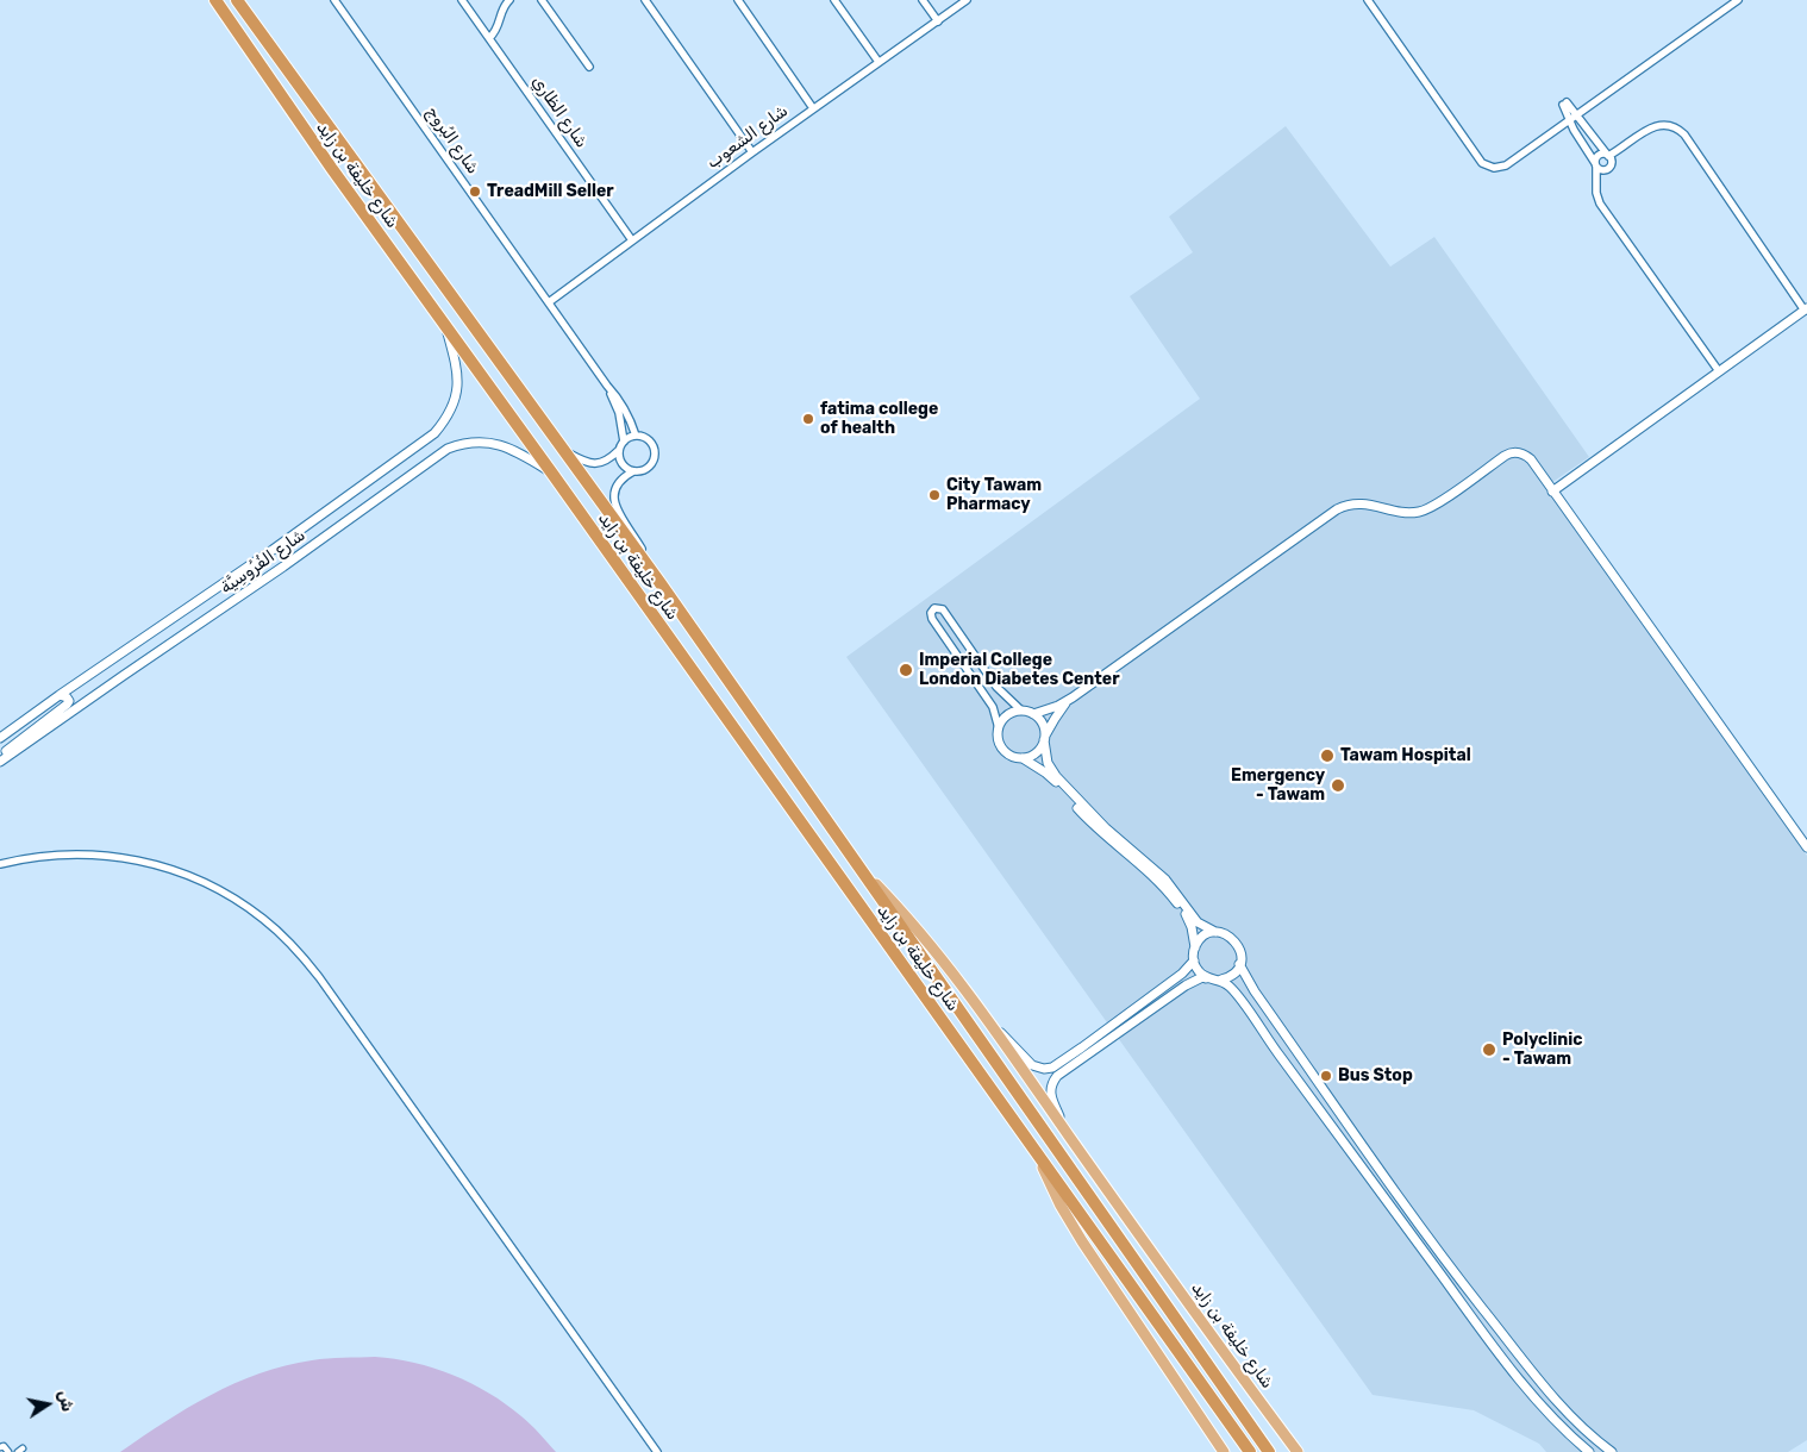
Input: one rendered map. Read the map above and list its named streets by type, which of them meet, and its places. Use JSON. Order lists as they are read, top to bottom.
{
  "streets": {
    "highway": ["شارع خليفة بن زايد"],
    "street": [
      "شارع الظاري",
      "شارع الشعوب",
      "شارع البُروج",
      "شارع الفُرُوسِيَّة"
    ]
  },
  "crossings": [
    ["شارع الظاري", "شارع الشعوب"],
    ["شارع الشعوب", "شارع البُروج"],
    ["شارع خليفة بن زايد", "شارع الفُرُوسِيَّة"]
  ],
  "places": [
    "TreadMill Seller",
    "fatima college of health",
    "City Tawam Pharmacy",
    "Imperial College London Diabetes Center",
    "Tawam Hospital",
    "Emergency - Tawam",
    "Polyclinic - Tawam",
    "Bus Stop"
  ],
  "north": "right"
}
